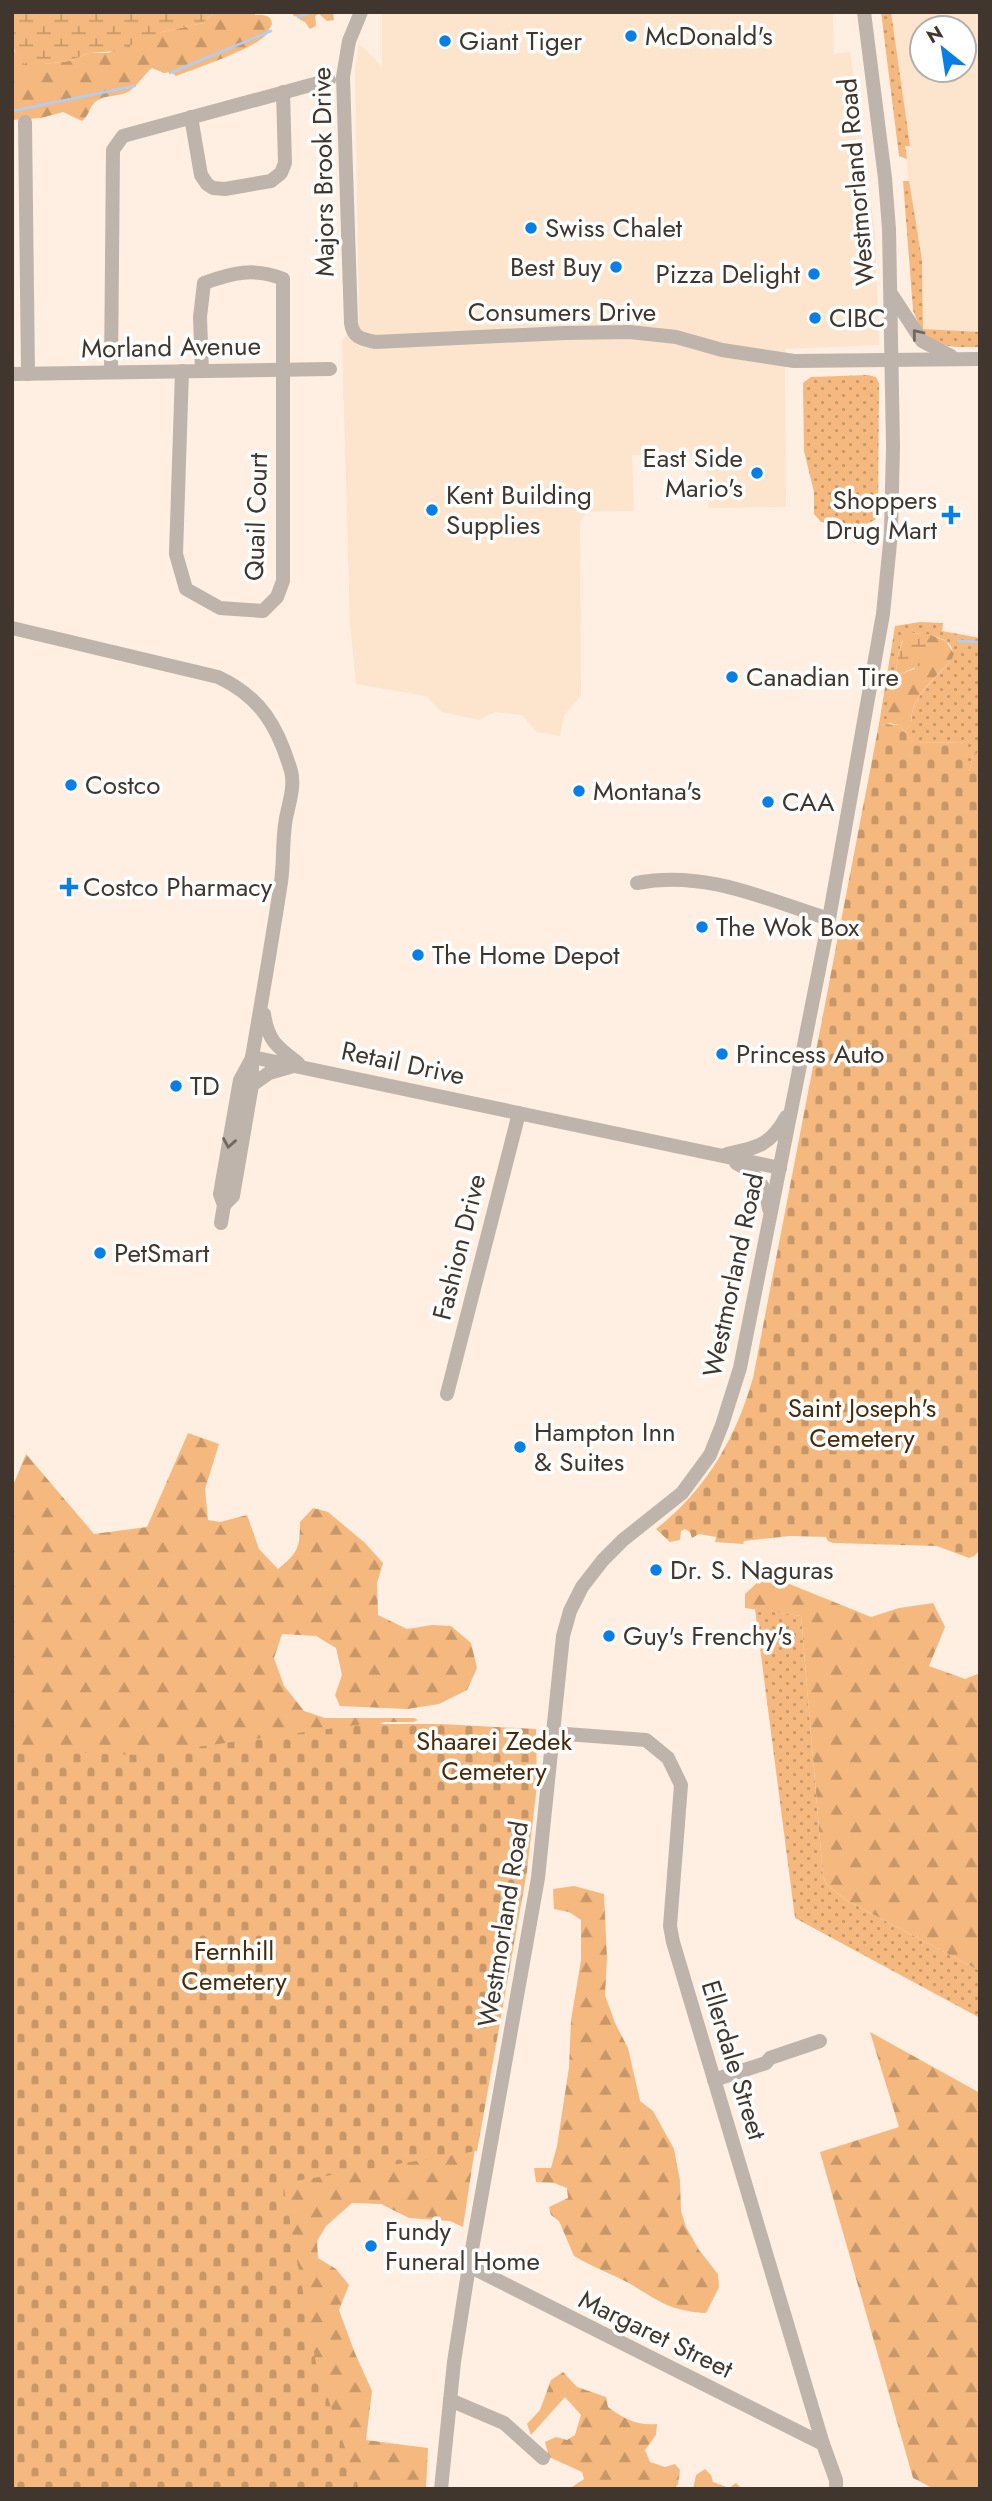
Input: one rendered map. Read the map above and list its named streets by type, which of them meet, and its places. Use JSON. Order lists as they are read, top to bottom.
{
  "streets": {
    "street": [
      "Majors Brook Drive",
      "Westmorland Road",
      "Consumers Drive",
      "Morland Avenue",
      "Quail Court",
      "Retail Drive",
      "Fashion Drive",
      "Ellerdale Street",
      "Margaret Street"
    ]
  },
  "crossings": [
    ["Majors Brook Drive", "Consumers Drive"],
    ["Westmorland Road", "Consumers Drive"],
    ["Westmorland Road", "Retail Drive"],
    ["Westmorland Road", "Ellerdale Street"],
    ["Westmorland Road", "Margaret Street"],
    ["Morland Avenue", "Quail Court"],
    ["Retail Drive", "Fashion Drive"],
    ["Ellerdale Street", "Margaret Street"]
  ],
  "parks": ["Saint Joseph's Cemetery", "Shaarei Zedek Cemetery", "Fernhill Cemetery"],
  "places": {
    "other": [
      "McDonald's",
      "Giant Tiger",
      "Swiss Chalet",
      "Best Buy",
      "Pizza Delight",
      "CIBC",
      "East Side Mario's",
      "Kent Building Supplies",
      "Canadian Tire",
      "Costco",
      "Montana's",
      "CAA",
      "The Wok Box",
      "The Home Depot",
      "Princess Auto",
      "TD",
      "PetSmart",
      "Hampton Inn & Suites",
      "Dr. S. Naguras",
      "Guy's Frenchy's",
      "Fundy Funeral Home"
    ],
    "health": ["Shoppers Drug Mart", "Costco Pharmacy"]
  },
  "north": "top left"
}
